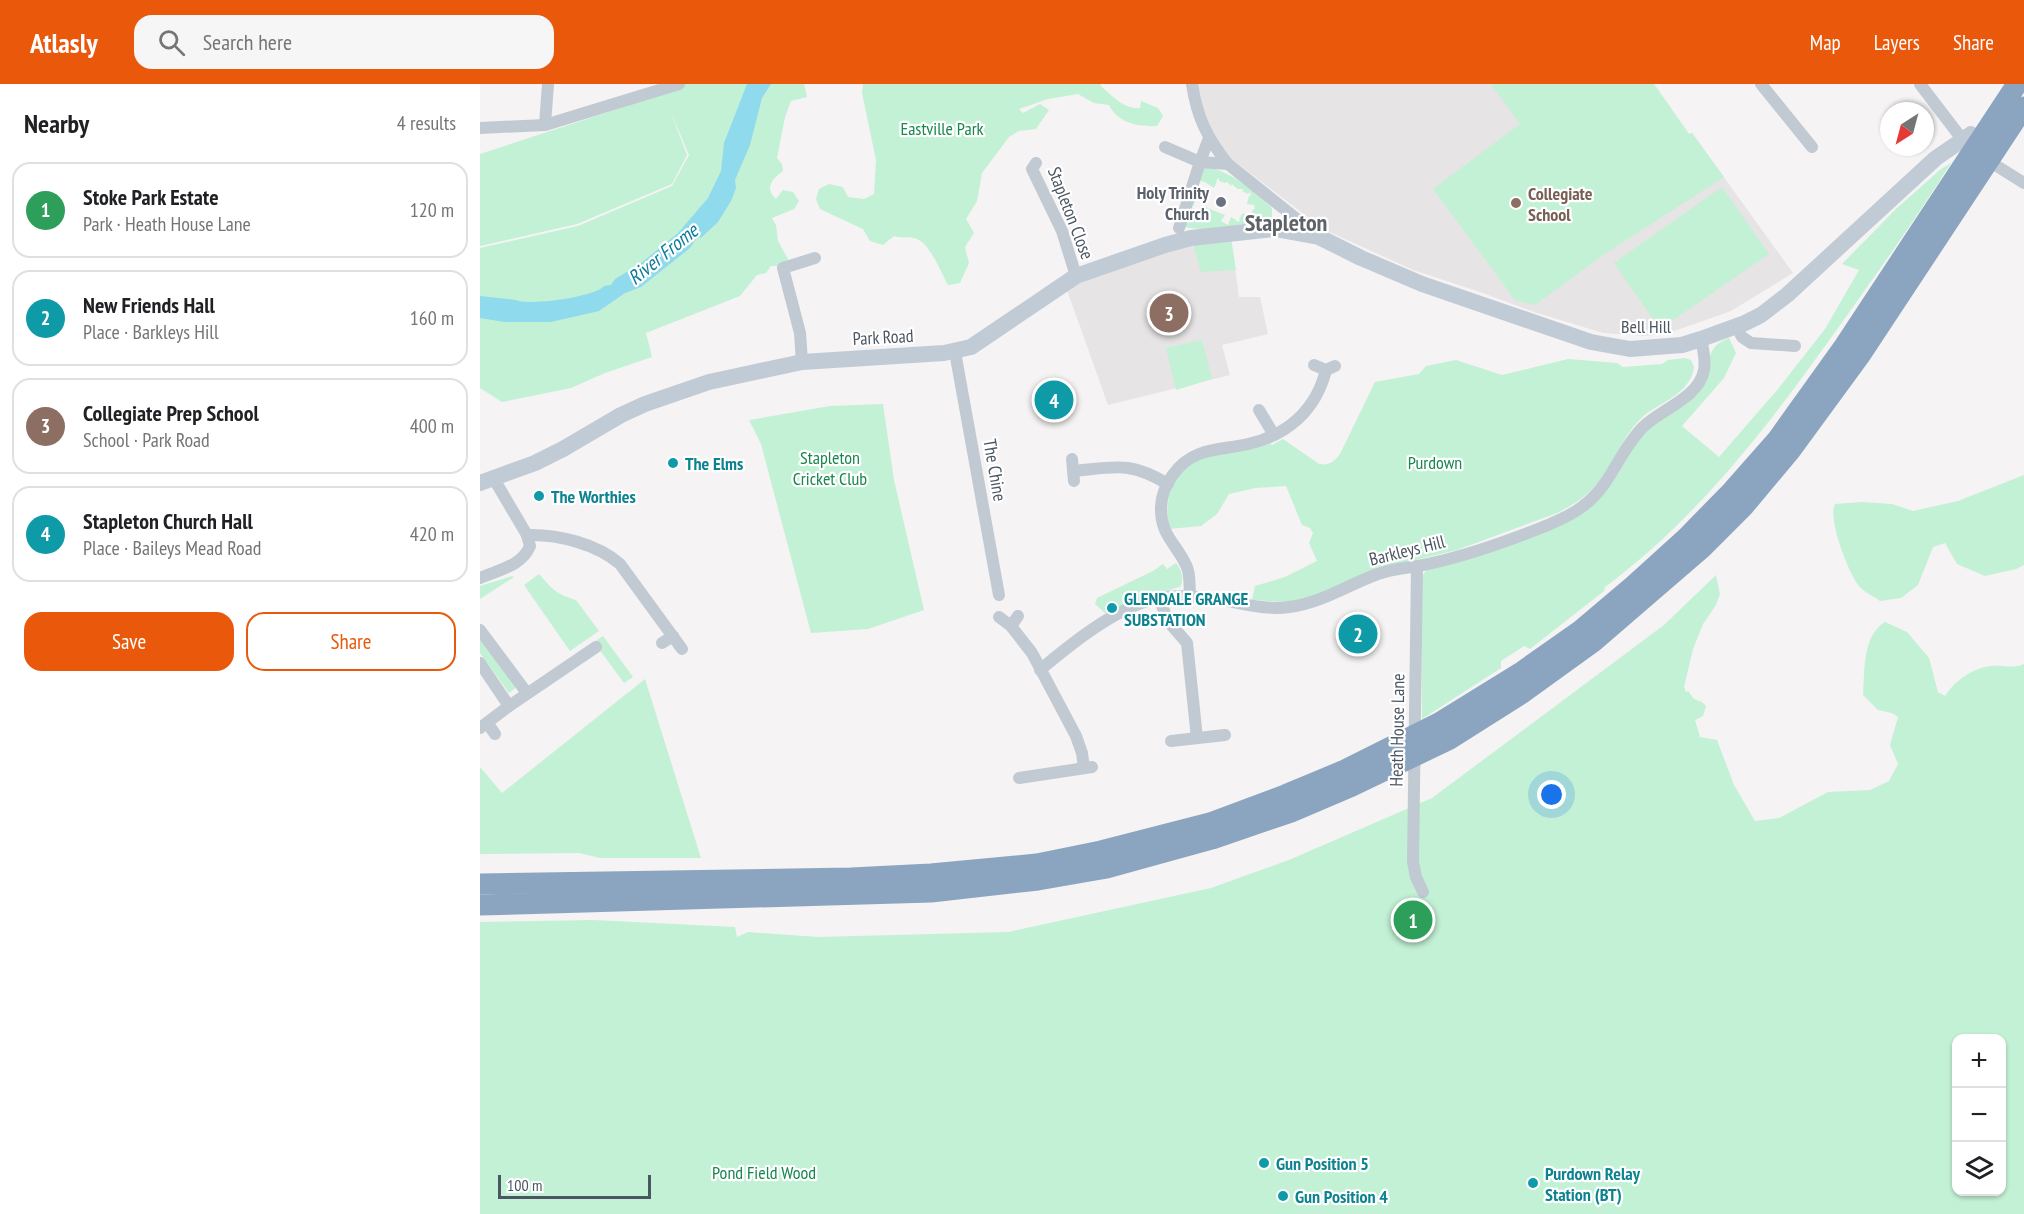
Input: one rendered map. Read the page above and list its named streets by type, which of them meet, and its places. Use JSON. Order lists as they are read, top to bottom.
{
  "streets": {
    "main road": ["Bell Hill", "Park Road"],
    "street": [
      "Stapleton Close",
      "The Chine",
      "Barkleys Hill",
      "Heath House Lane"
    ]
  },
  "crossings": [
    ["Stapleton Close", "Park Road"],
    ["Bell Hill", "Park Road"],
    ["Bell Hill", "Barkleys Hill"],
    ["Park Road", "The Chine"],
    ["Barkleys Hill", "Heath House Lane"]
  ],
  "districts": ["Stapleton"],
  "water": ["River Frome"],
  "parks": [
    "Eastville Park",
    "Stapleton Cricket Club",
    "Purdown",
    "Pond Field Wood"
  ],
  "places": [
    "Holy Trinity Church",
    "Collegiate School",
    "The Elms",
    "The Worthies",
    "GLENDALE GRANGE SUBSTATION",
    "Gun Position 5",
    "Purdown Relay Station (BT)",
    "Gun Position 4"
  ],
  "scale_bar": "100 m",
  "north": "bottom left",
  "page": {
    "header": "Atlasly",
    "search": "Search here",
    "nav": ["Map", "Layers", "Share"],
    "heading": ["Nearby", "4 results"],
    "list": [
      {
        "mark": "1",
        "name": "Stoke Park Estate",
        "note": "Park · Heath House Lane",
        "value": "120 m"
      },
      {
        "mark": "2",
        "name": "New Friends Hall",
        "note": "Place · Barkleys Hill",
        "value": "160 m"
      },
      {
        "mark": "3",
        "name": "Collegiate Prep School",
        "note": "School · Park Road",
        "value": "400 m"
      },
      {
        "mark": "4",
        "name": "Stapleton Church Hall",
        "note": "Place · Baileys Mead Road",
        "value": "420 m"
      }
    ],
    "pins": [
      "3",
      "4",
      "2",
      "1"
    ],
    "buttons": ["Save", "Share"],
    "map_buttons": ["+", "−"],
    "scale": "100 m"
  }
}
